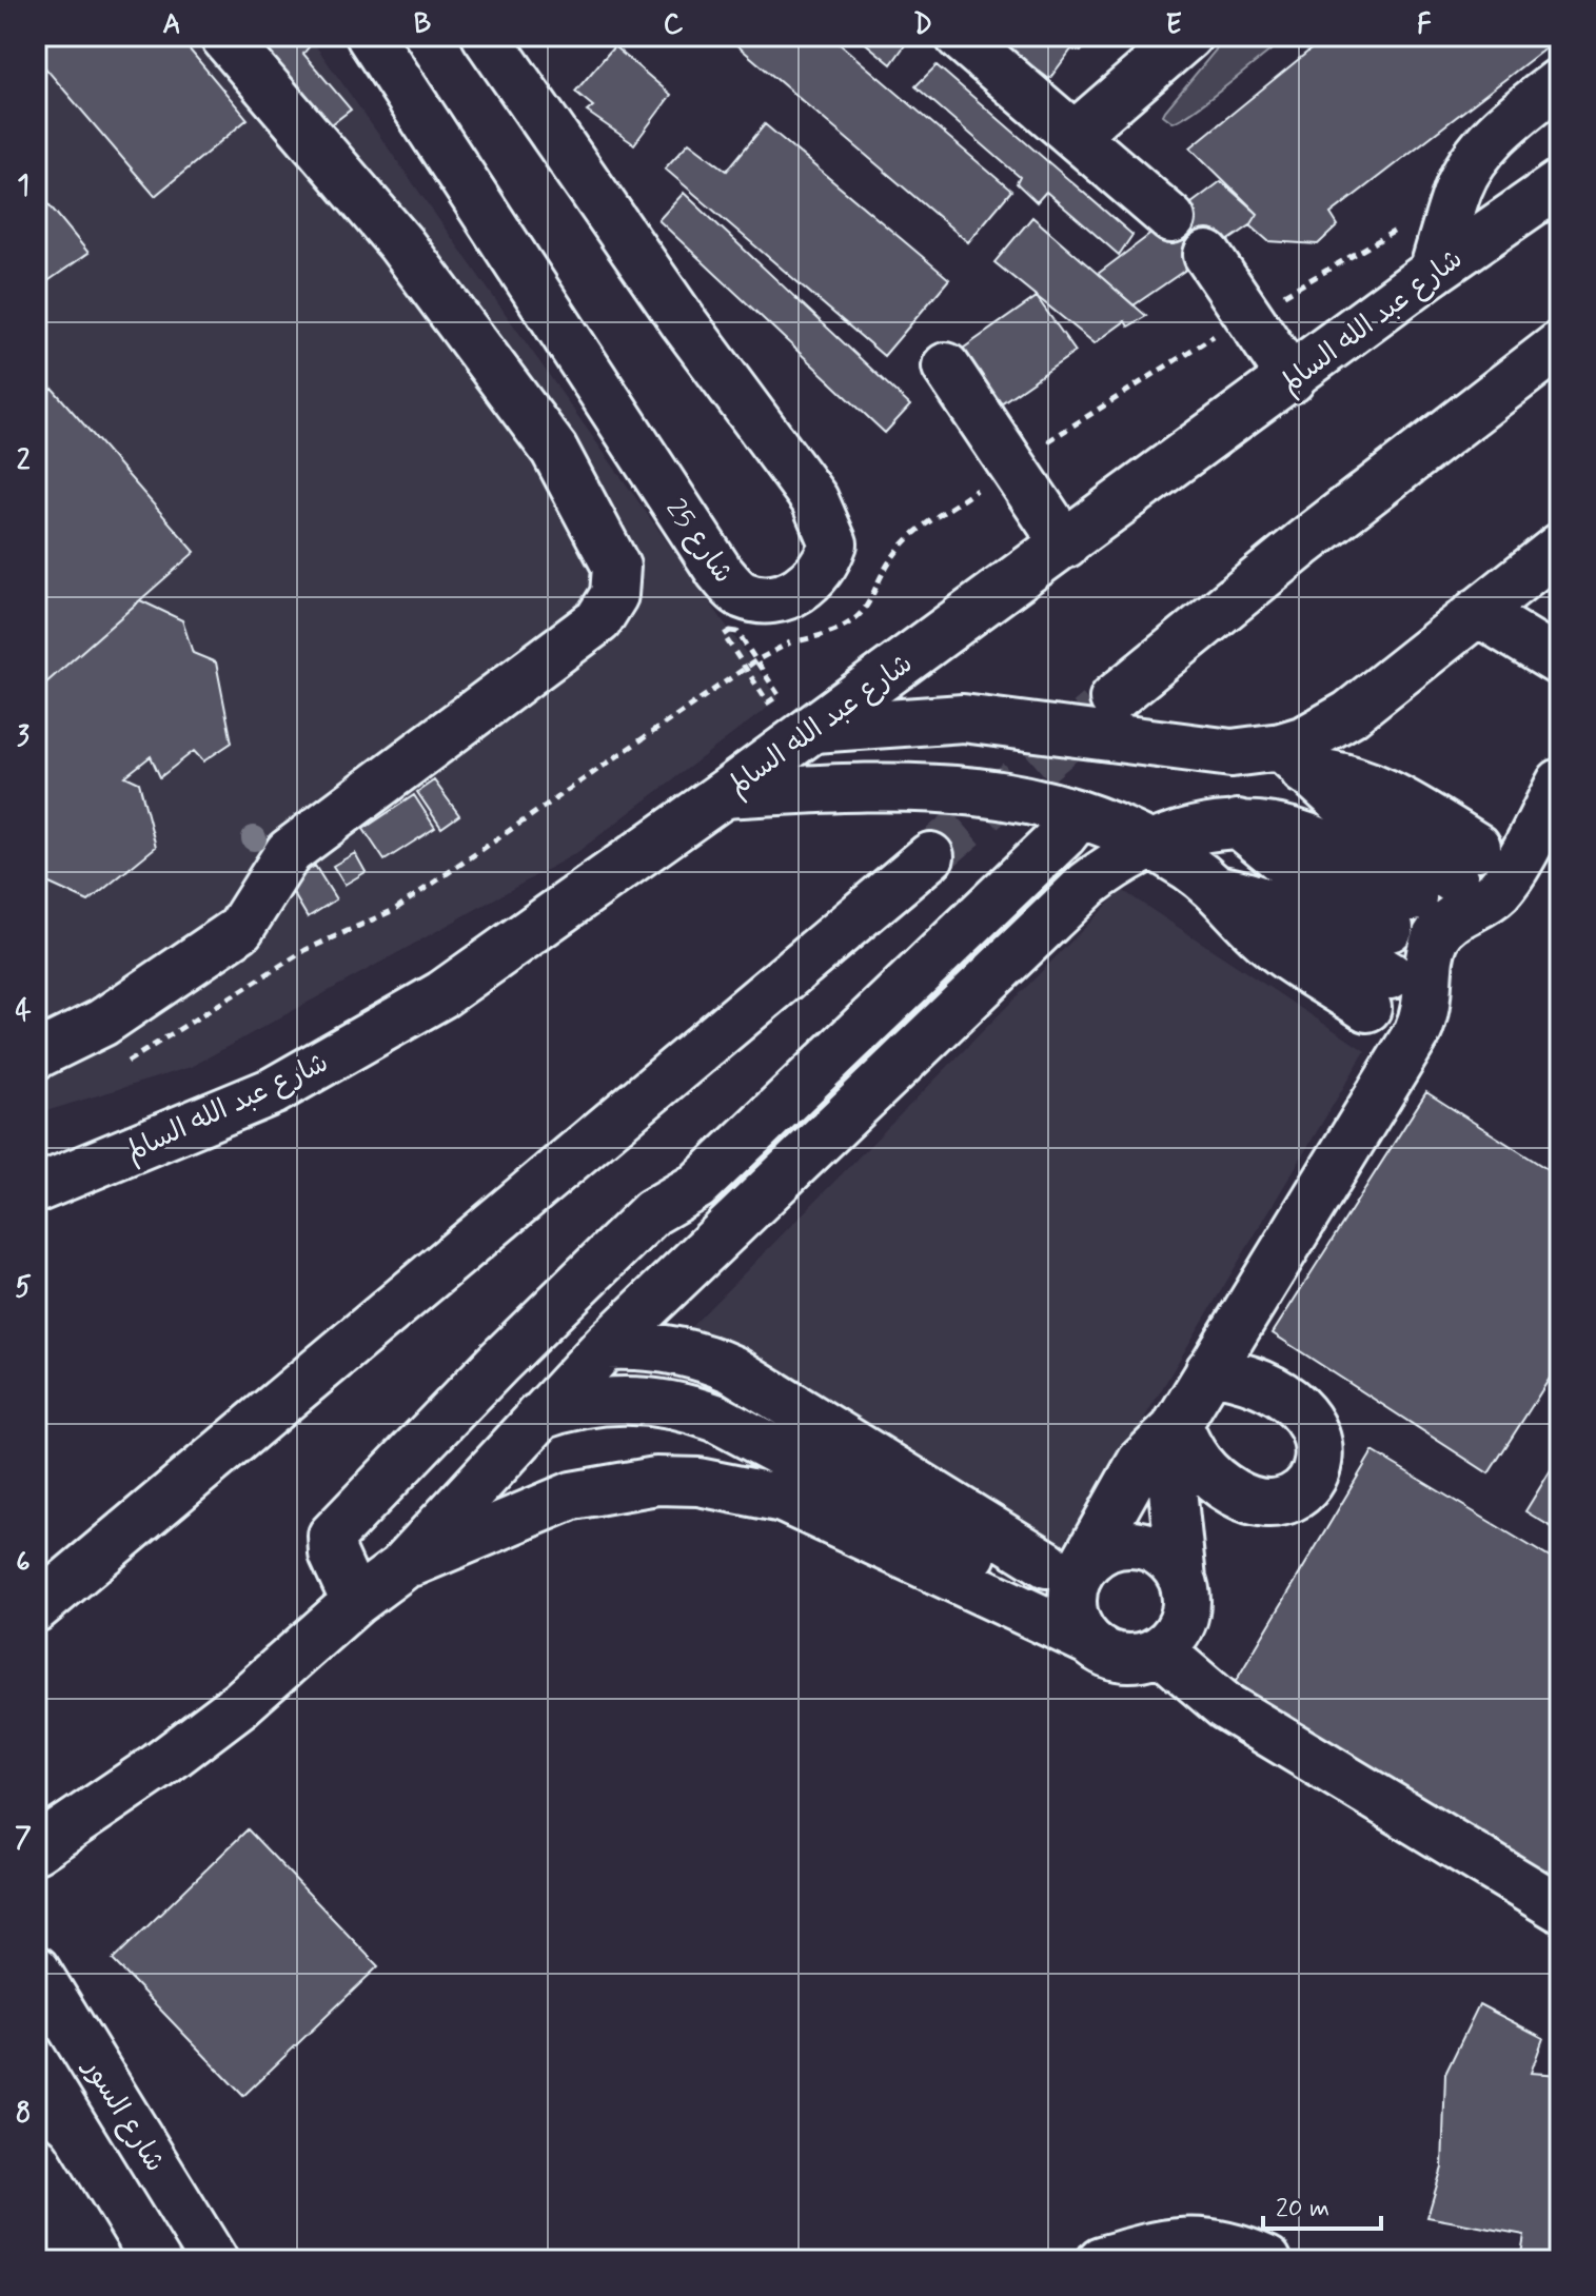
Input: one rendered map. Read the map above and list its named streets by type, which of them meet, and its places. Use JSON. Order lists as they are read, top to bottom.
{
  "streets": {
    "main road": ["شارع عبد الله السالم", "شارع 25", "شارع السور"]
  },
  "scale_bar": "20 m",
  "grid": {
    "columns": [
      "A",
      "B",
      "C",
      "D",
      "E",
      "F"
    ],
    "rows": [
      "1",
      "2",
      "3",
      "4",
      "5",
      "6",
      "7",
      "8"
    ]
  }
}
